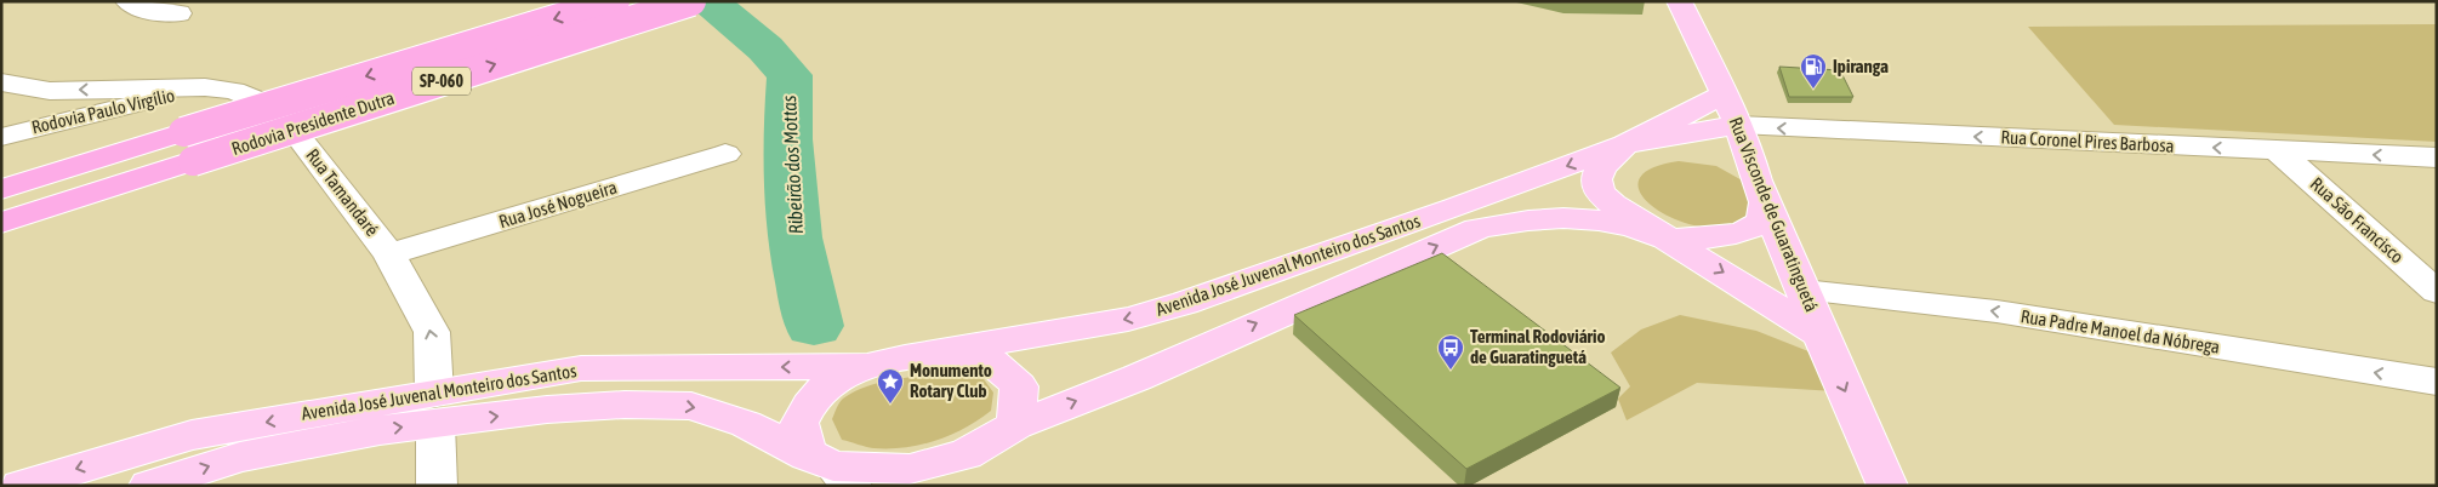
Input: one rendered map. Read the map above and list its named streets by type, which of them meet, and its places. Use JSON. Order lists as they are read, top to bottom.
{
  "streets": {
    "highway": ["SP-060", "Rodovia Presidente Dutra"],
    "main road": ["Rua Visconde de Guaratinguetá", "Avenida José Juvenal Monteiro dos Santos"],
    "street": [
      "Rodovia Paulo Virgílio",
      "Rua Coronel Pires Barbosa",
      "Rua Tamandaré",
      "Rua José Nogueira",
      "Rua São Francisco",
      "Rua Padre Manoel da Nóbrega"
    ]
  },
  "crossings": [
    ["Rodovia Paulo Virgílio", "Rua Tamandaré"],
    ["Rua Coronel Pires Barbosa", "Rua Visconde de Guaratinguetá"],
    ["Rua Coronel Pires Barbosa", "Rua São Francisco"],
    ["Rua Tamandaré", "Rua José Nogueira"],
    ["Rua Tamandaré", "Avenida José Juvenal Monteiro dos Santos"],
    ["Rua Visconde de Guaratinguetá", "Avenida José Juvenal Monteiro dos Santos"],
    ["Rua Visconde de Guaratinguetá", "Rua Padre Manoel da Nóbrega"]
  ],
  "one_way": ["Rua Coronel Pires Barbosa", "Rua Padre Manoel da Nóbrega"],
  "water": ["Ribeirão dos Mottas"],
  "places": {
    "fuel station": ["Ipiranga"],
    "bus stop": ["Terminal Rodoviário de Guaratinguetá"],
    "place": ["Monumento Rotary Club"]
  }
}
